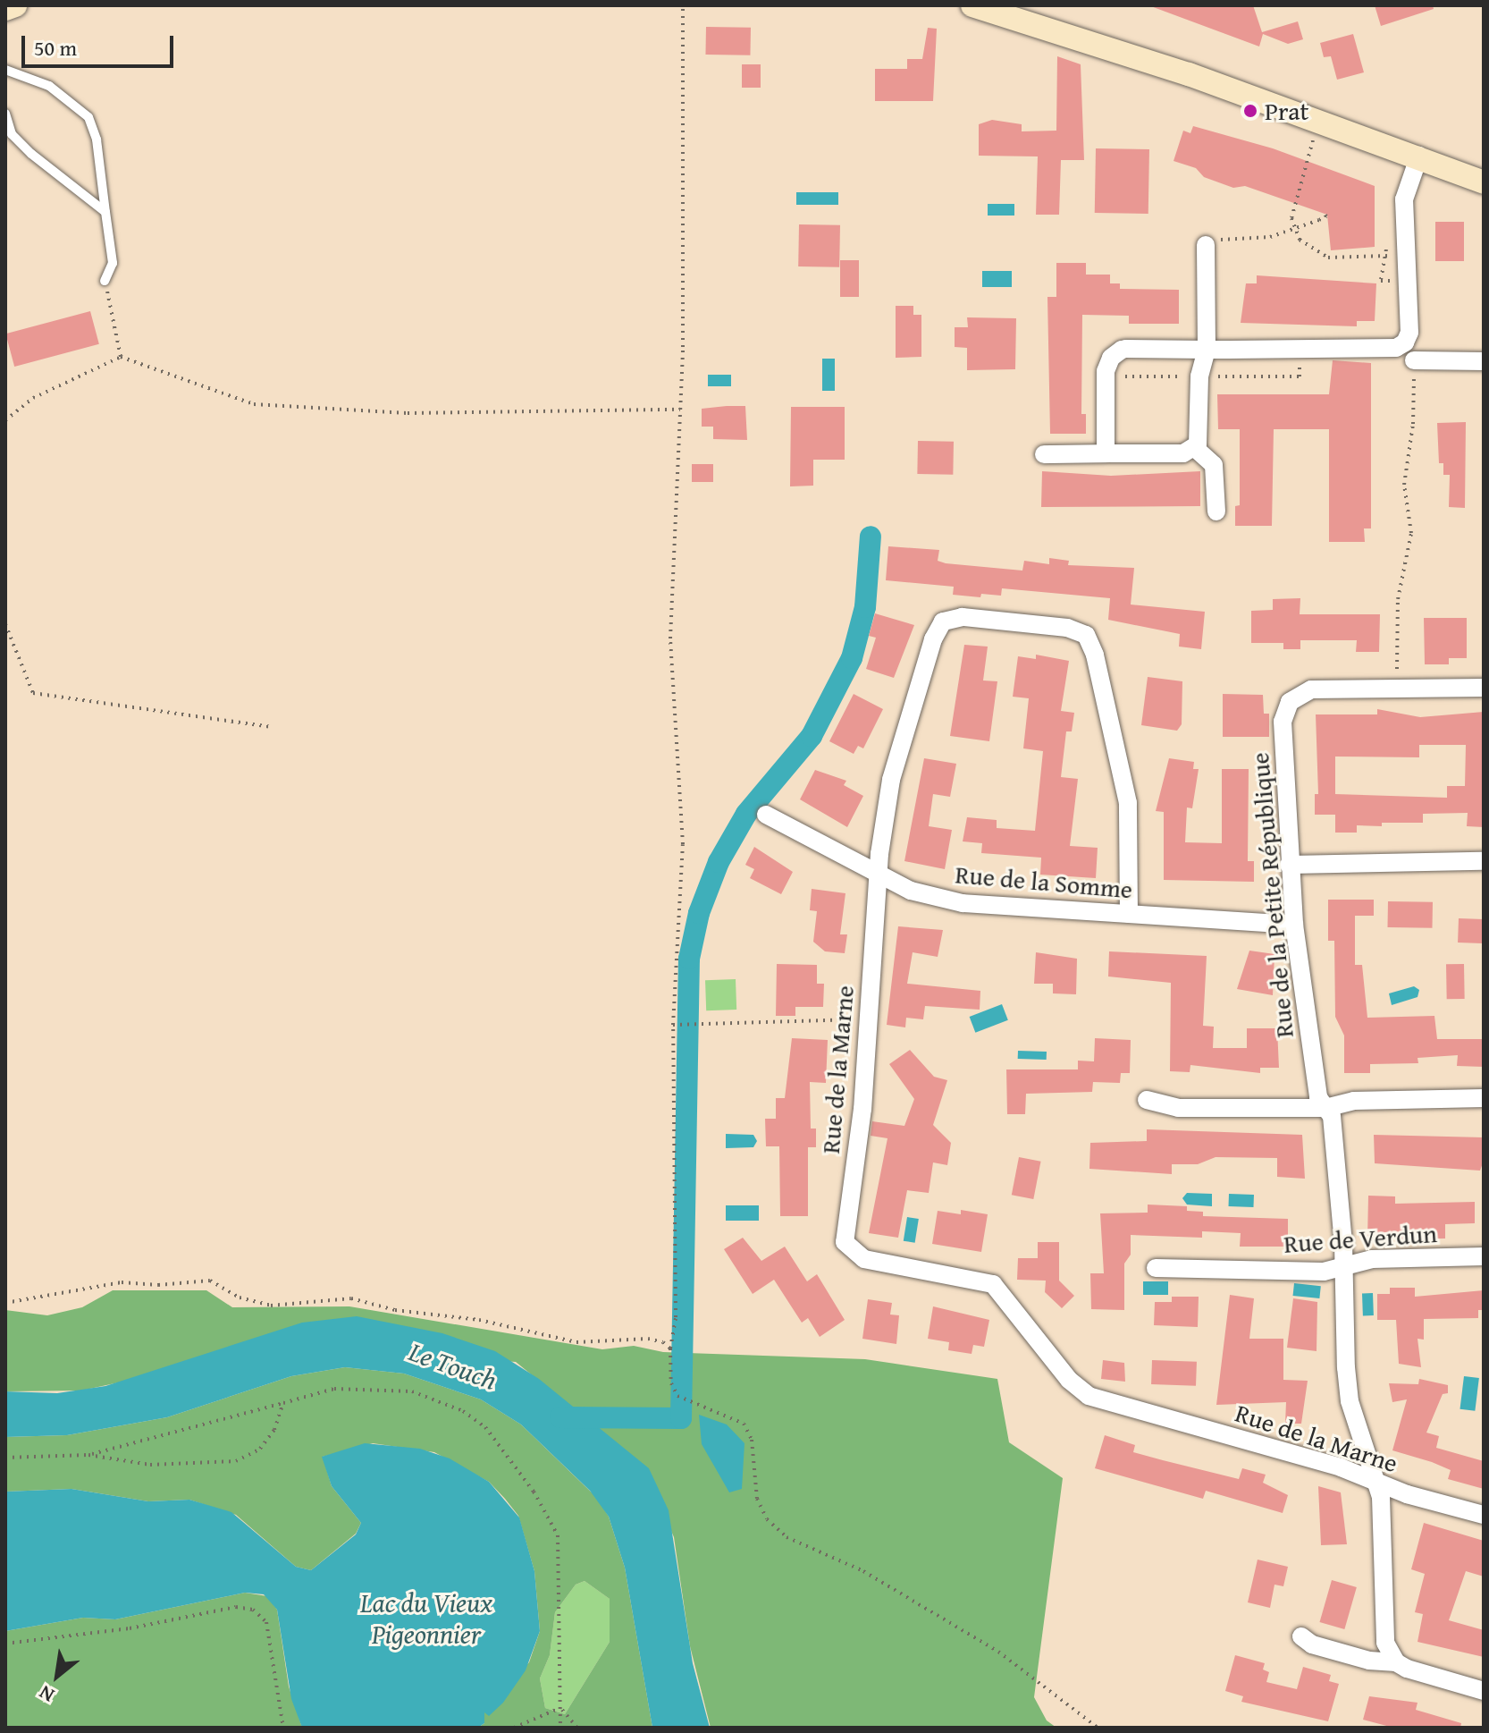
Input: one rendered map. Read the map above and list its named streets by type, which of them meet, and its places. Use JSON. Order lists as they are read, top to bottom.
{
  "streets": {
    "street": [
      "Rue de la Somme",
      "Rue de la Petite République",
      "Rue de la Marne",
      "Rue de Verdun"
    ]
  },
  "crossings": [
    ["Rue de la Somme", "Rue de la Petite République"],
    ["Rue de la Somme", "Rue de la Marne"],
    ["Rue de la Petite République", "Rue de la Marne"],
    ["Rue de la Petite République", "Rue de Verdun"]
  ],
  "water": ["Le Touch", "Lac du Vieux Pigeonnier"],
  "places": ["Prat"],
  "scale_bar": "50 m",
  "north": "bottom left"
}
